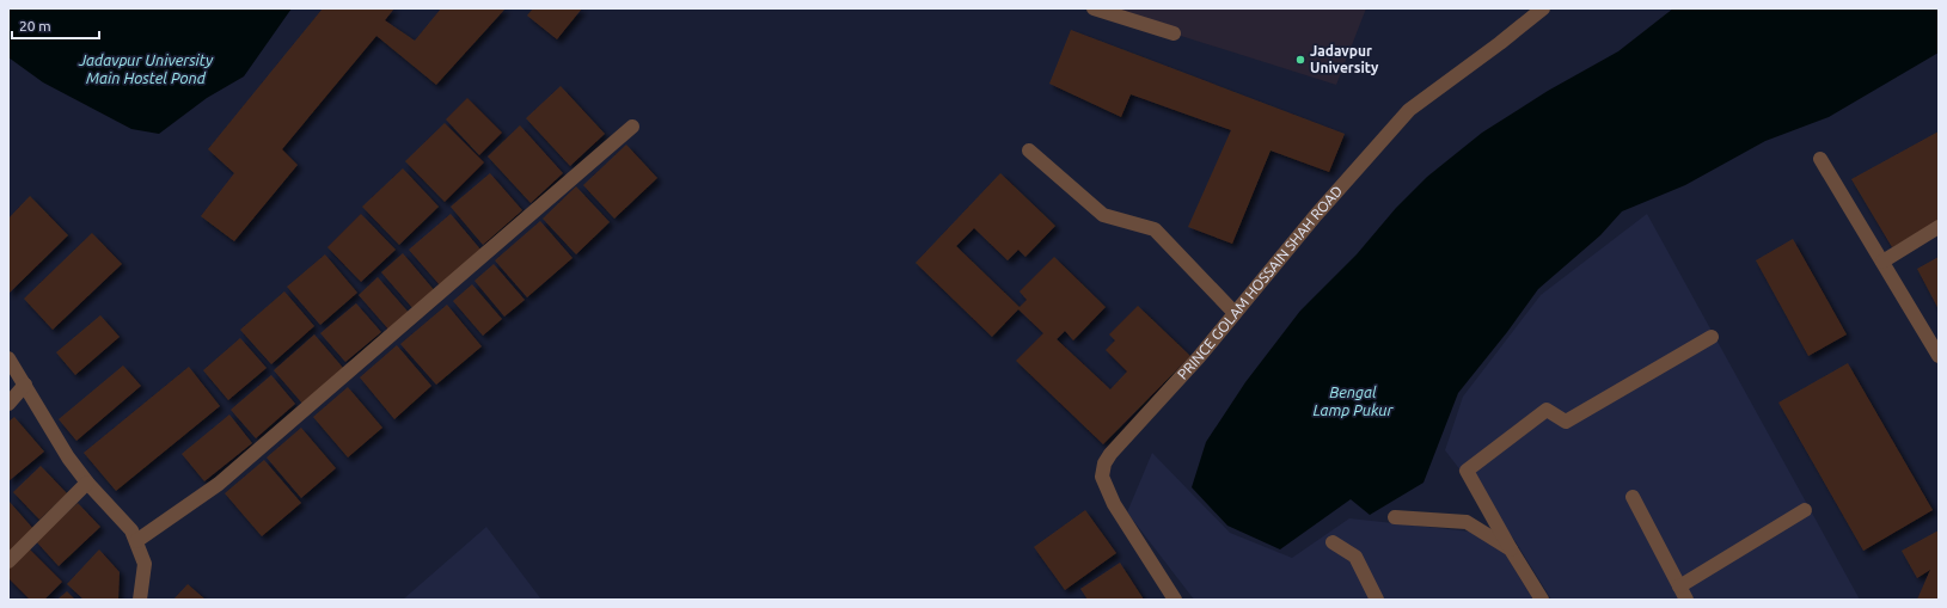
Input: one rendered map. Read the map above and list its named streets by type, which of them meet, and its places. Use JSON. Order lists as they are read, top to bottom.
{
  "streets": {
    "street": ["PRINCE GOLAM HOSSAIN SHAH ROAD"]
  },
  "water": ["Jadavpur University Main Hostel Pond", "Bengal Lamp Pukur"],
  "places": ["Jadavpur University"],
  "scale_bar": "20 m"
}
